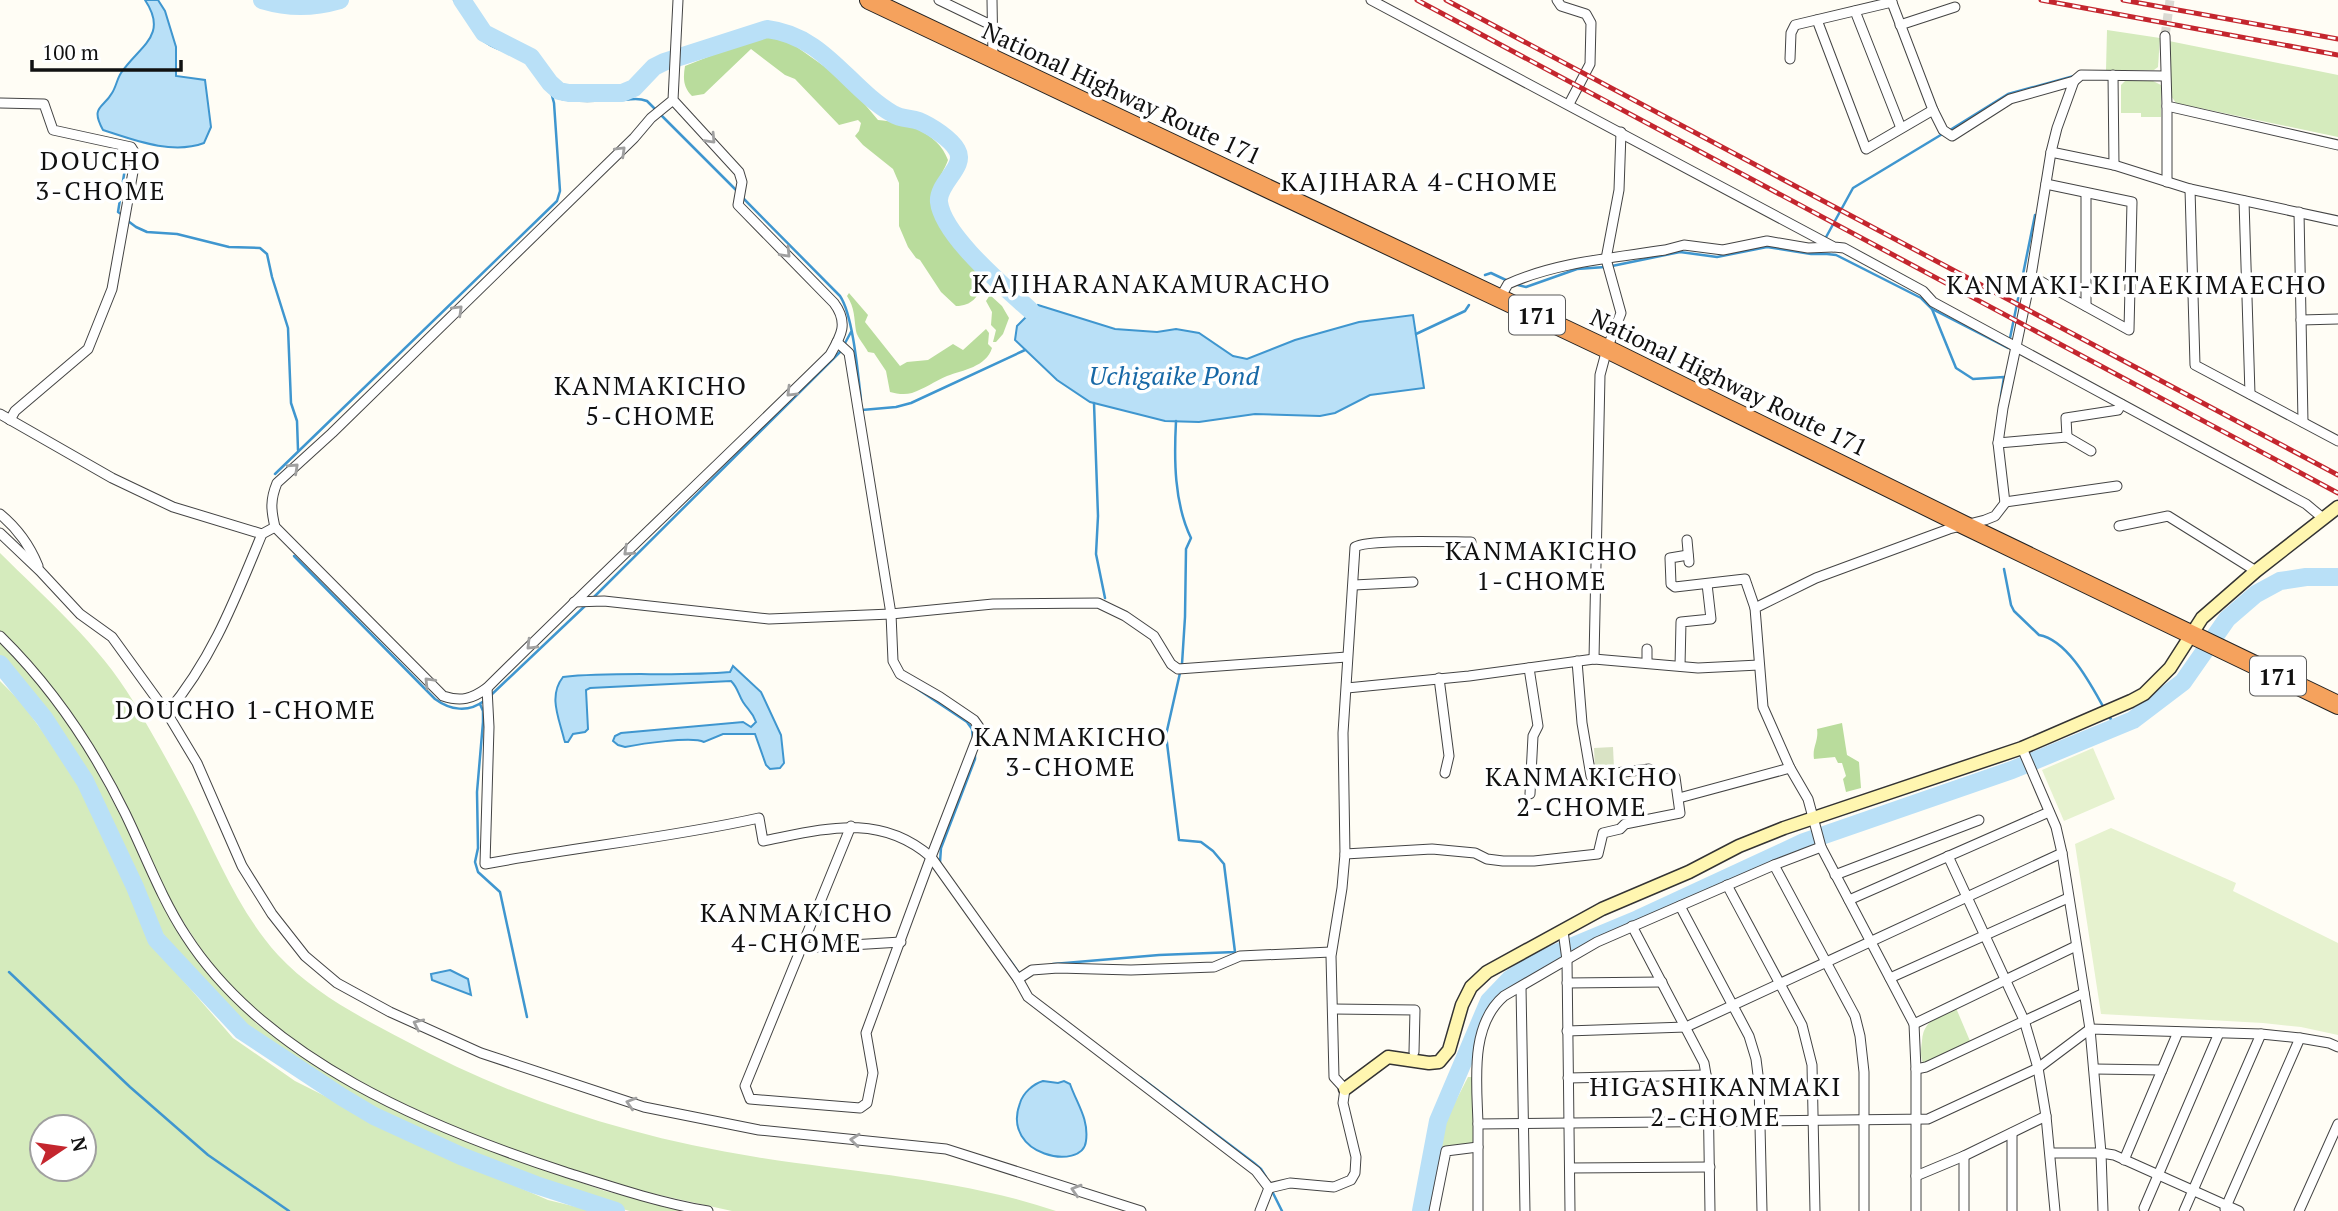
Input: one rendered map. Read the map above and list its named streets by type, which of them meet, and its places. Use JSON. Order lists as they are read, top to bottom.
{
  "streets": {
    "highway": ["National Highway Route 171", "171"]
  },
  "districts": [
    "DOUCHO 3-CHOME",
    "KAJIHARA 4-CHOME",
    "KAJIHARANAKAMURACHO",
    "KANMAKI-KITAEKIMAECHO",
    "KANMAKICHO 5-CHOME",
    "KANMAKICHO 1-CHOME",
    "DOUCHO 1-CHOME",
    "KANMAKICHO 3-CHOME",
    "KANMAKICHO 2-CHOME",
    "KANMAKICHO 4-CHOME",
    "HIGASHIKANMAKI 2-CHOME"
  ],
  "water": ["Uchigaike Pond"],
  "scale_bar": "100 m",
  "north": "right"
}
